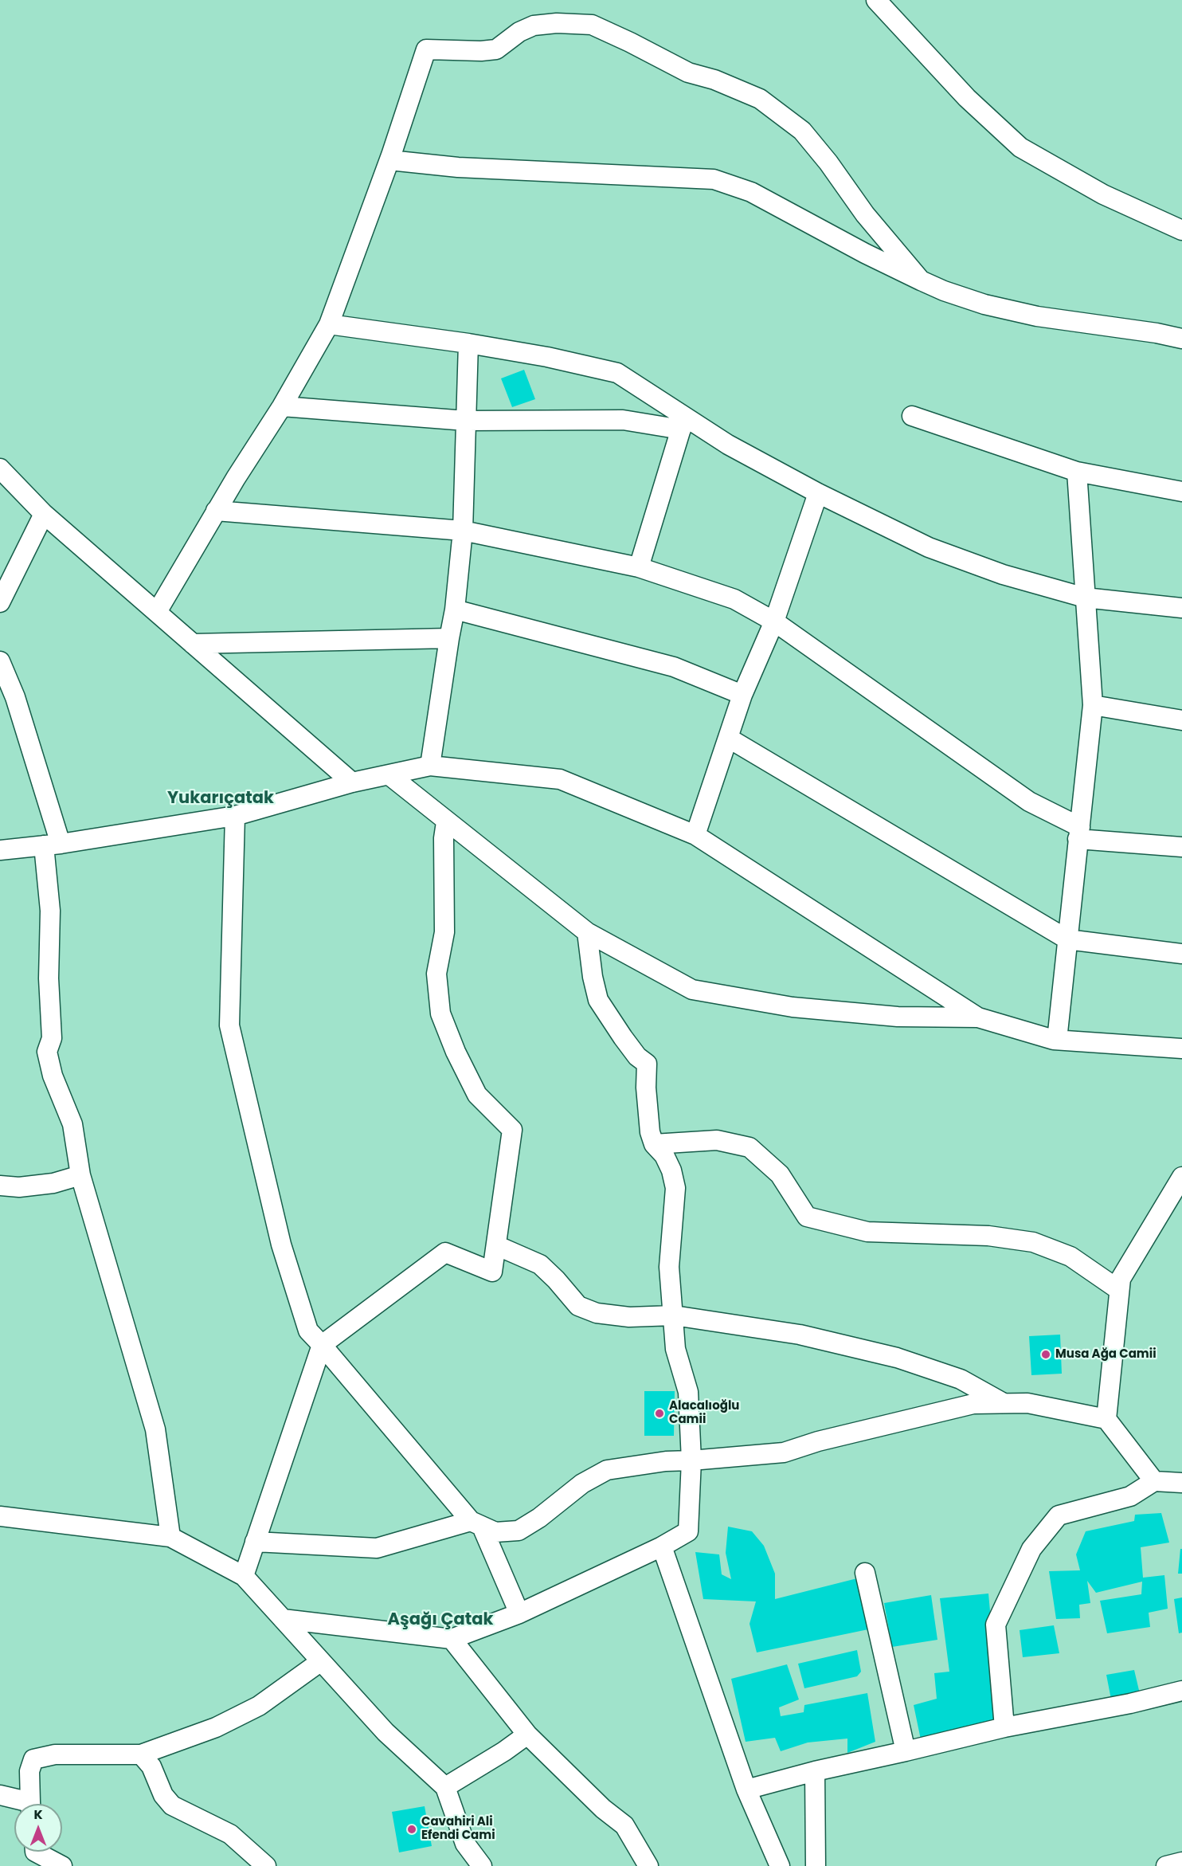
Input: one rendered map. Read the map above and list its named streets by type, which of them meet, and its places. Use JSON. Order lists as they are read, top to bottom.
{
  "districts": ["Yukarıçatak", "Aşağı Çatak"],
  "places": ["Musa Ağa Camii", "Alacalıoğlu Camii", "Cavahiri Ali Efendi Cami"],
  "north": "top"
}
